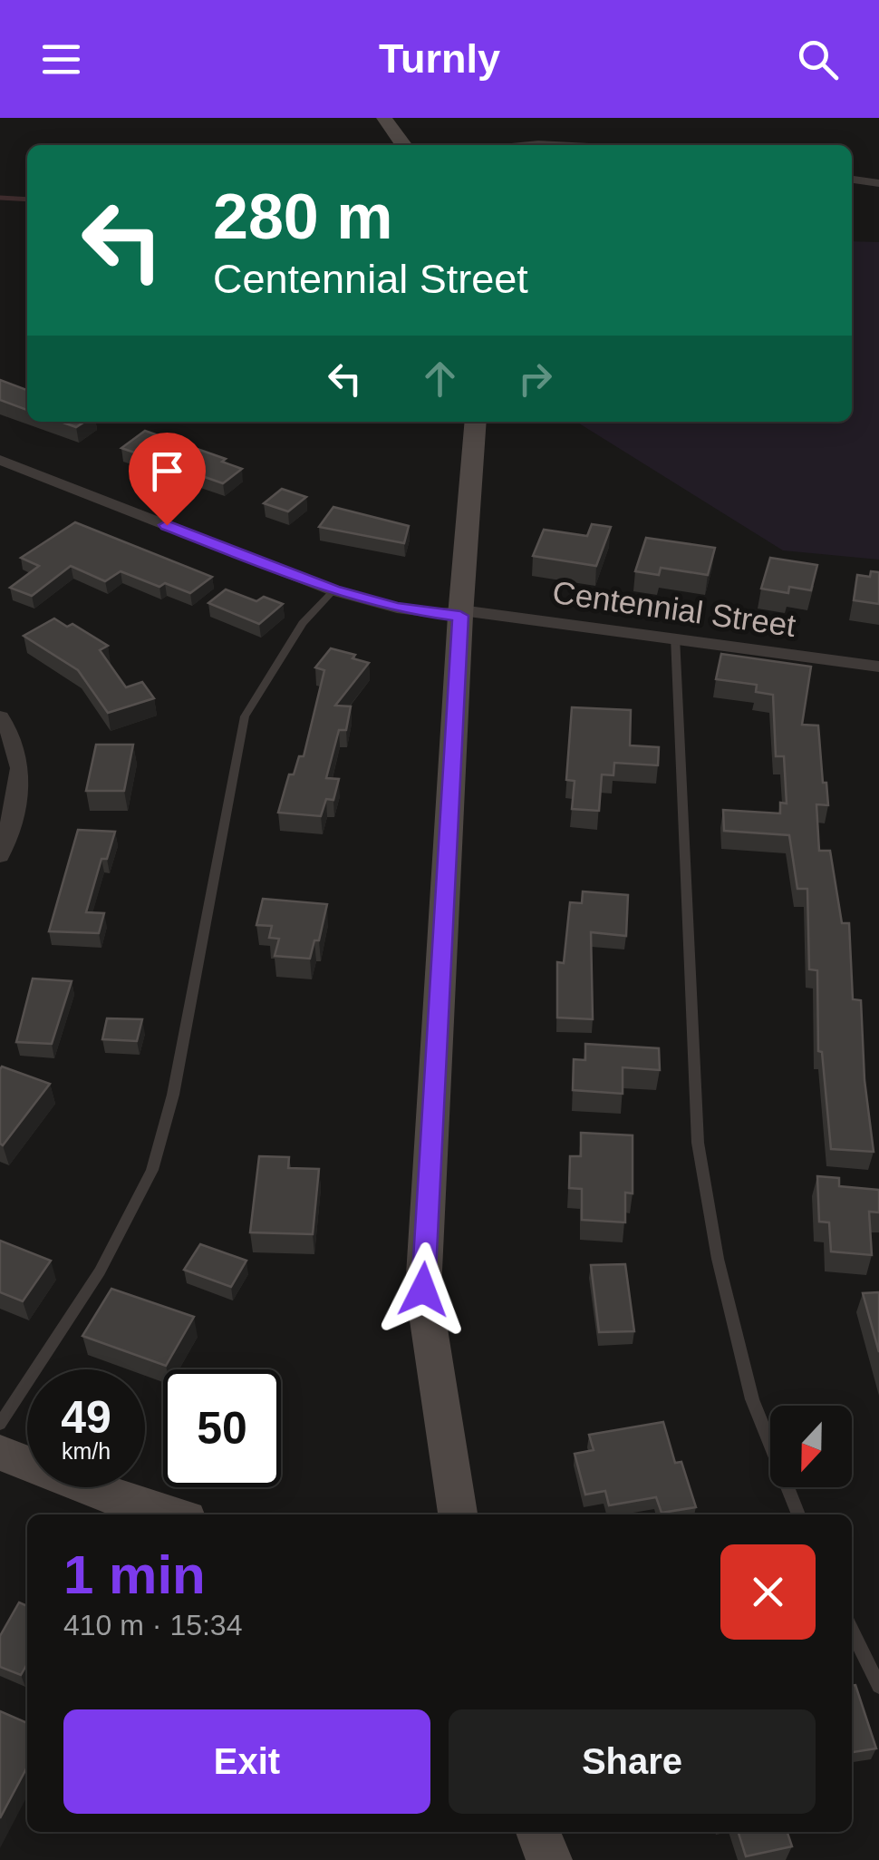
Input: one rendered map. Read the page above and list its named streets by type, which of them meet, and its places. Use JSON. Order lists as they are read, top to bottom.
{
  "streets": {
    "street": ["Centennial Street"]
  },
  "north": "bottom",
  "page": {
    "header": "Turnly",
    "turn": ["280 m", "Centennial Street"],
    "speed": "49 km/h",
    "limit": "50",
    "heading": ["1 min", "410 m · 15:34"],
    "buttons": ["Exit", "Share"]
  }
}
